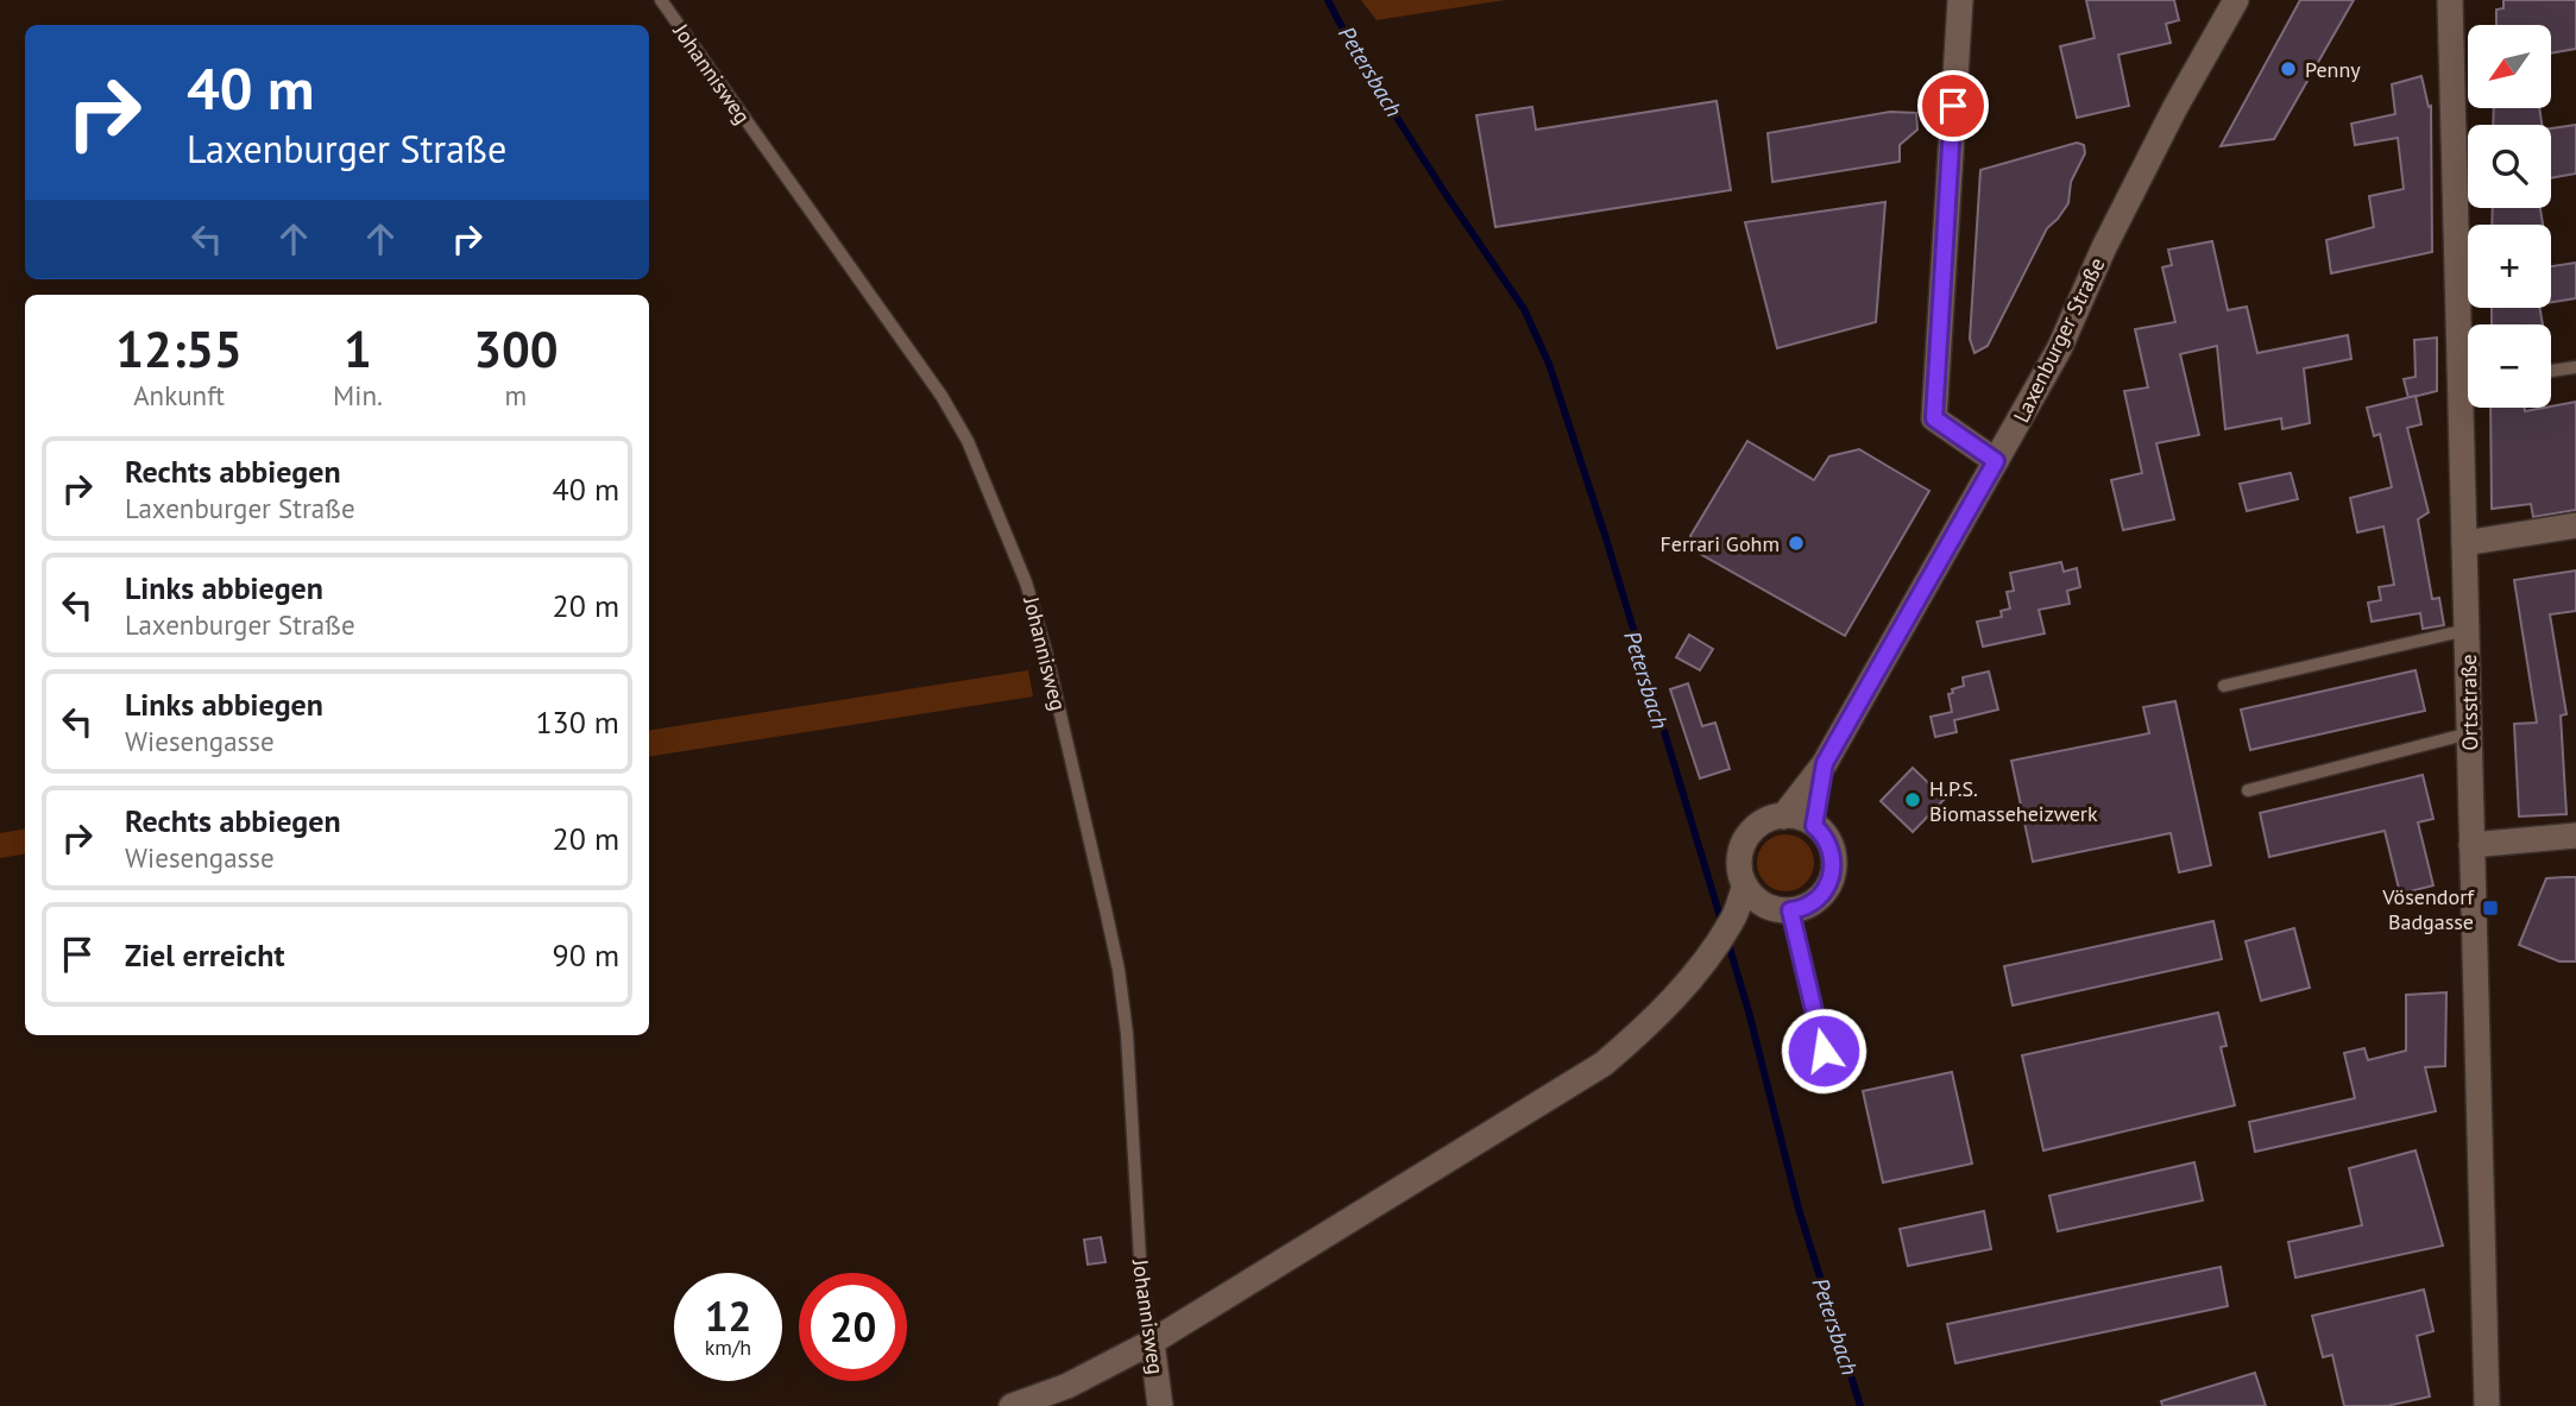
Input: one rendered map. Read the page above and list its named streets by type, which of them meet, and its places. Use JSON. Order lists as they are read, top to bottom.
{
  "streets": {
    "main road": ["Johannisweg", "Laxenburger Straße", "Ortsstraße"]
  },
  "crossings": [
    ["Johannisweg", "Laxenburger Straße"]
  ],
  "water": ["Petersbach"],
  "places": {
    "other": ["Penny", "Ferrari Gohm", "H.P.S. Biomasseheizwerk"],
    "transit": ["Vösendorf Badgasse"]
  },
  "north": "bottom left",
  "page": {
    "map_buttons": ["+", "−"],
    "turn": ["40 m", "Laxenburger Straße"],
    "eta": [
      "12:55",
      "Ankunft",
      "1",
      "Min.",
      "300",
      "m"
    ],
    "list": [
      {
        "name": "Rechts abbiegen",
        "note": "Laxenburger Straße",
        "value": "40 m"
      },
      {
        "name": "Links abbiegen",
        "note": "Laxenburger Straße",
        "value": "20 m"
      },
      {
        "name": "Links abbiegen",
        "note": "Wiesengasse",
        "value": "130 m"
      },
      {
        "name": "Rechts abbiegen",
        "note": "Wiesengasse",
        "value": "20 m"
      },
      {
        "name": "Ziel erreicht",
        "value": "90 m"
      }
    ],
    "speed": "12 km/h",
    "limit": "20"
  }
}
